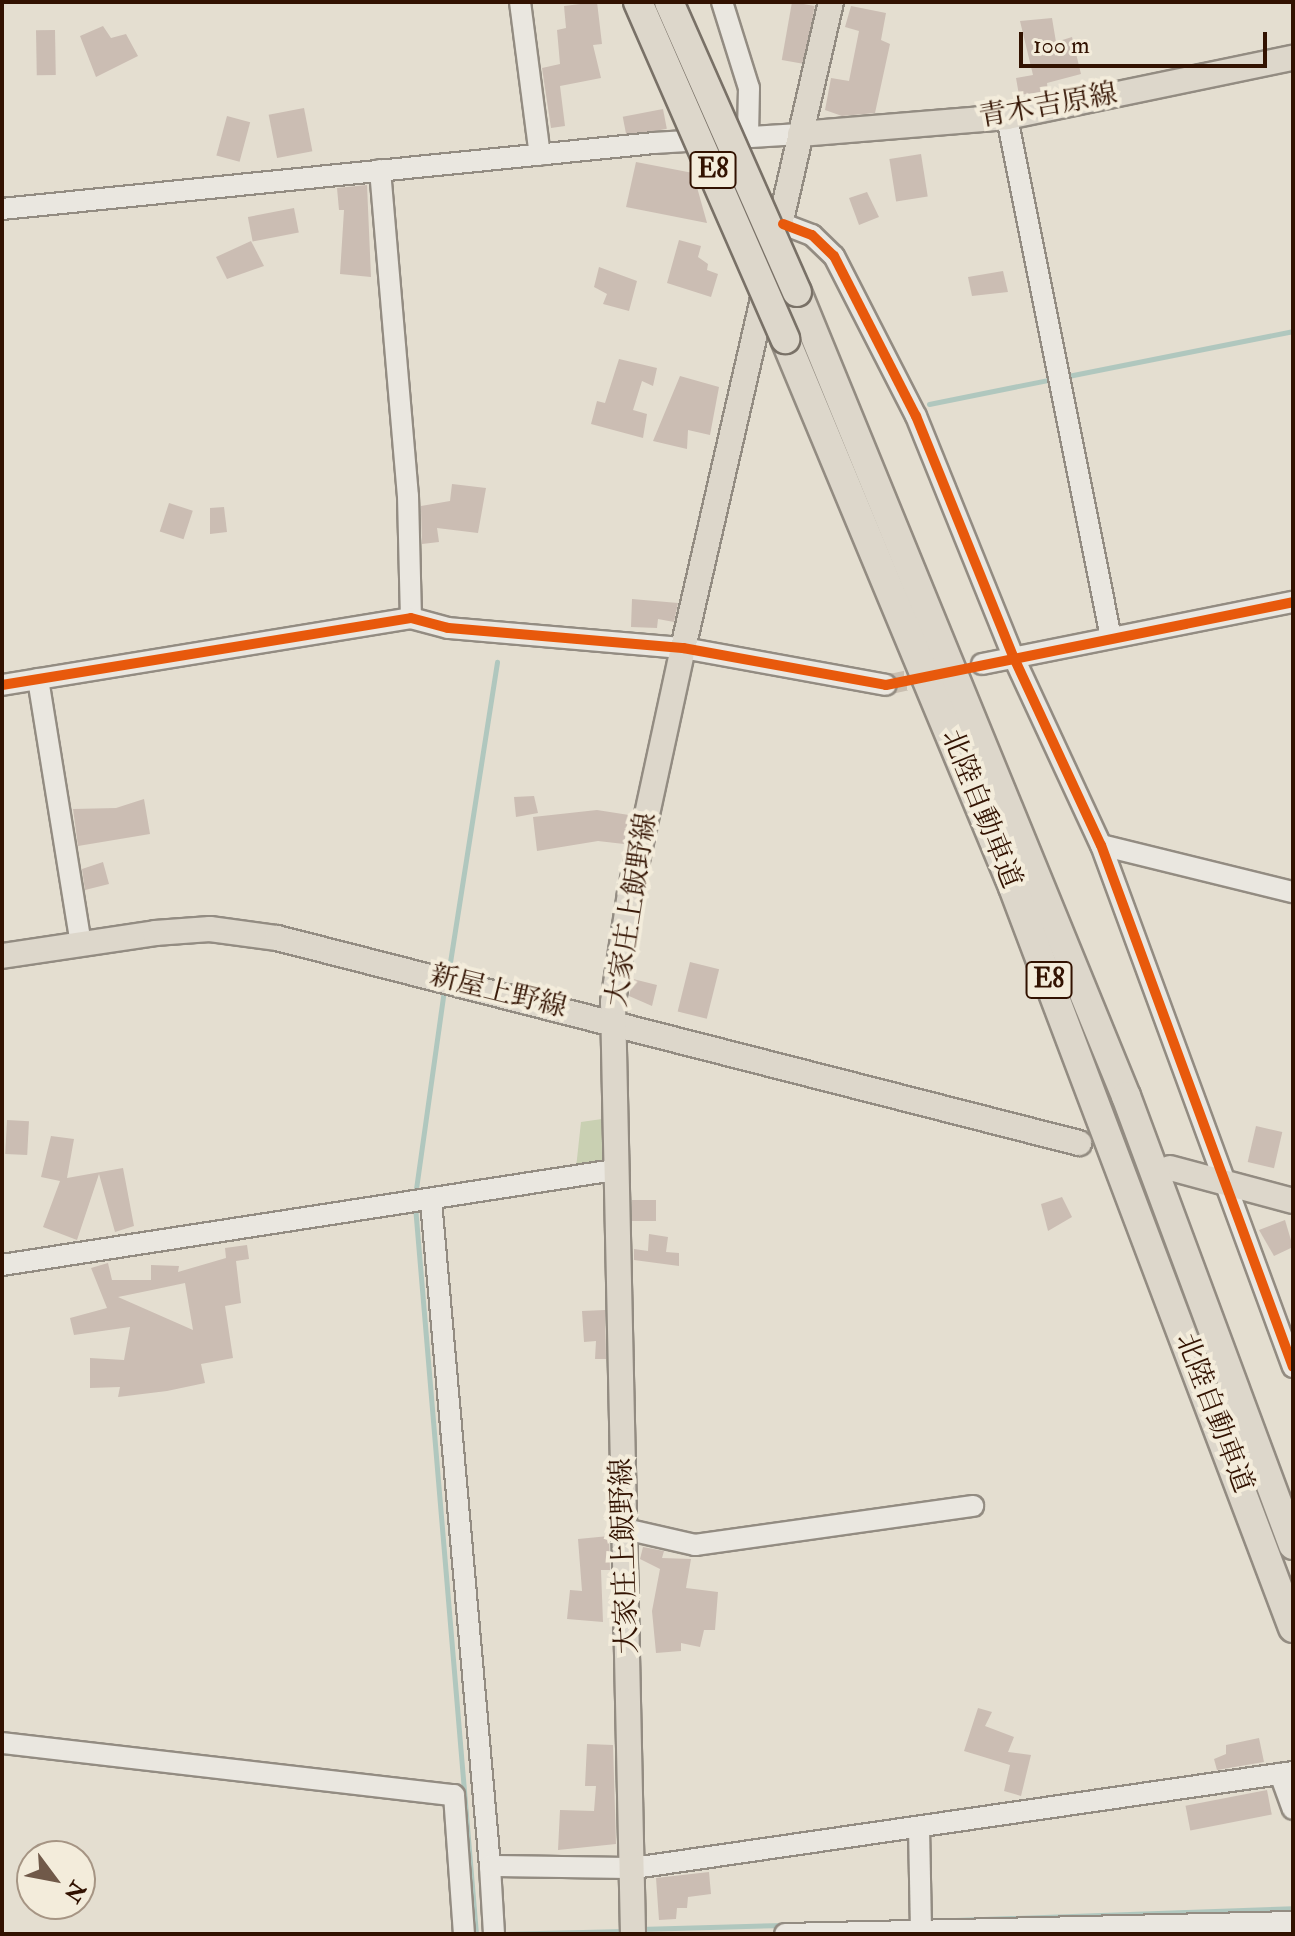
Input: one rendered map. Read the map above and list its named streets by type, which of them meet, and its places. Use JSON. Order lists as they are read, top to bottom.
{
  "streets": {
    "highway": ["E8", "北陸自動車道"],
    "main road": ["青木吉原線", "大家庄上飯野線", "新屋上野線"]
  },
  "crossings": [
    ["青木吉原線", "大家庄上飯野線"],
    ["大家庄上飯野線", "新屋上野線"]
  ],
  "scale_bar": "100 m",
  "north": "bottom right"
}
